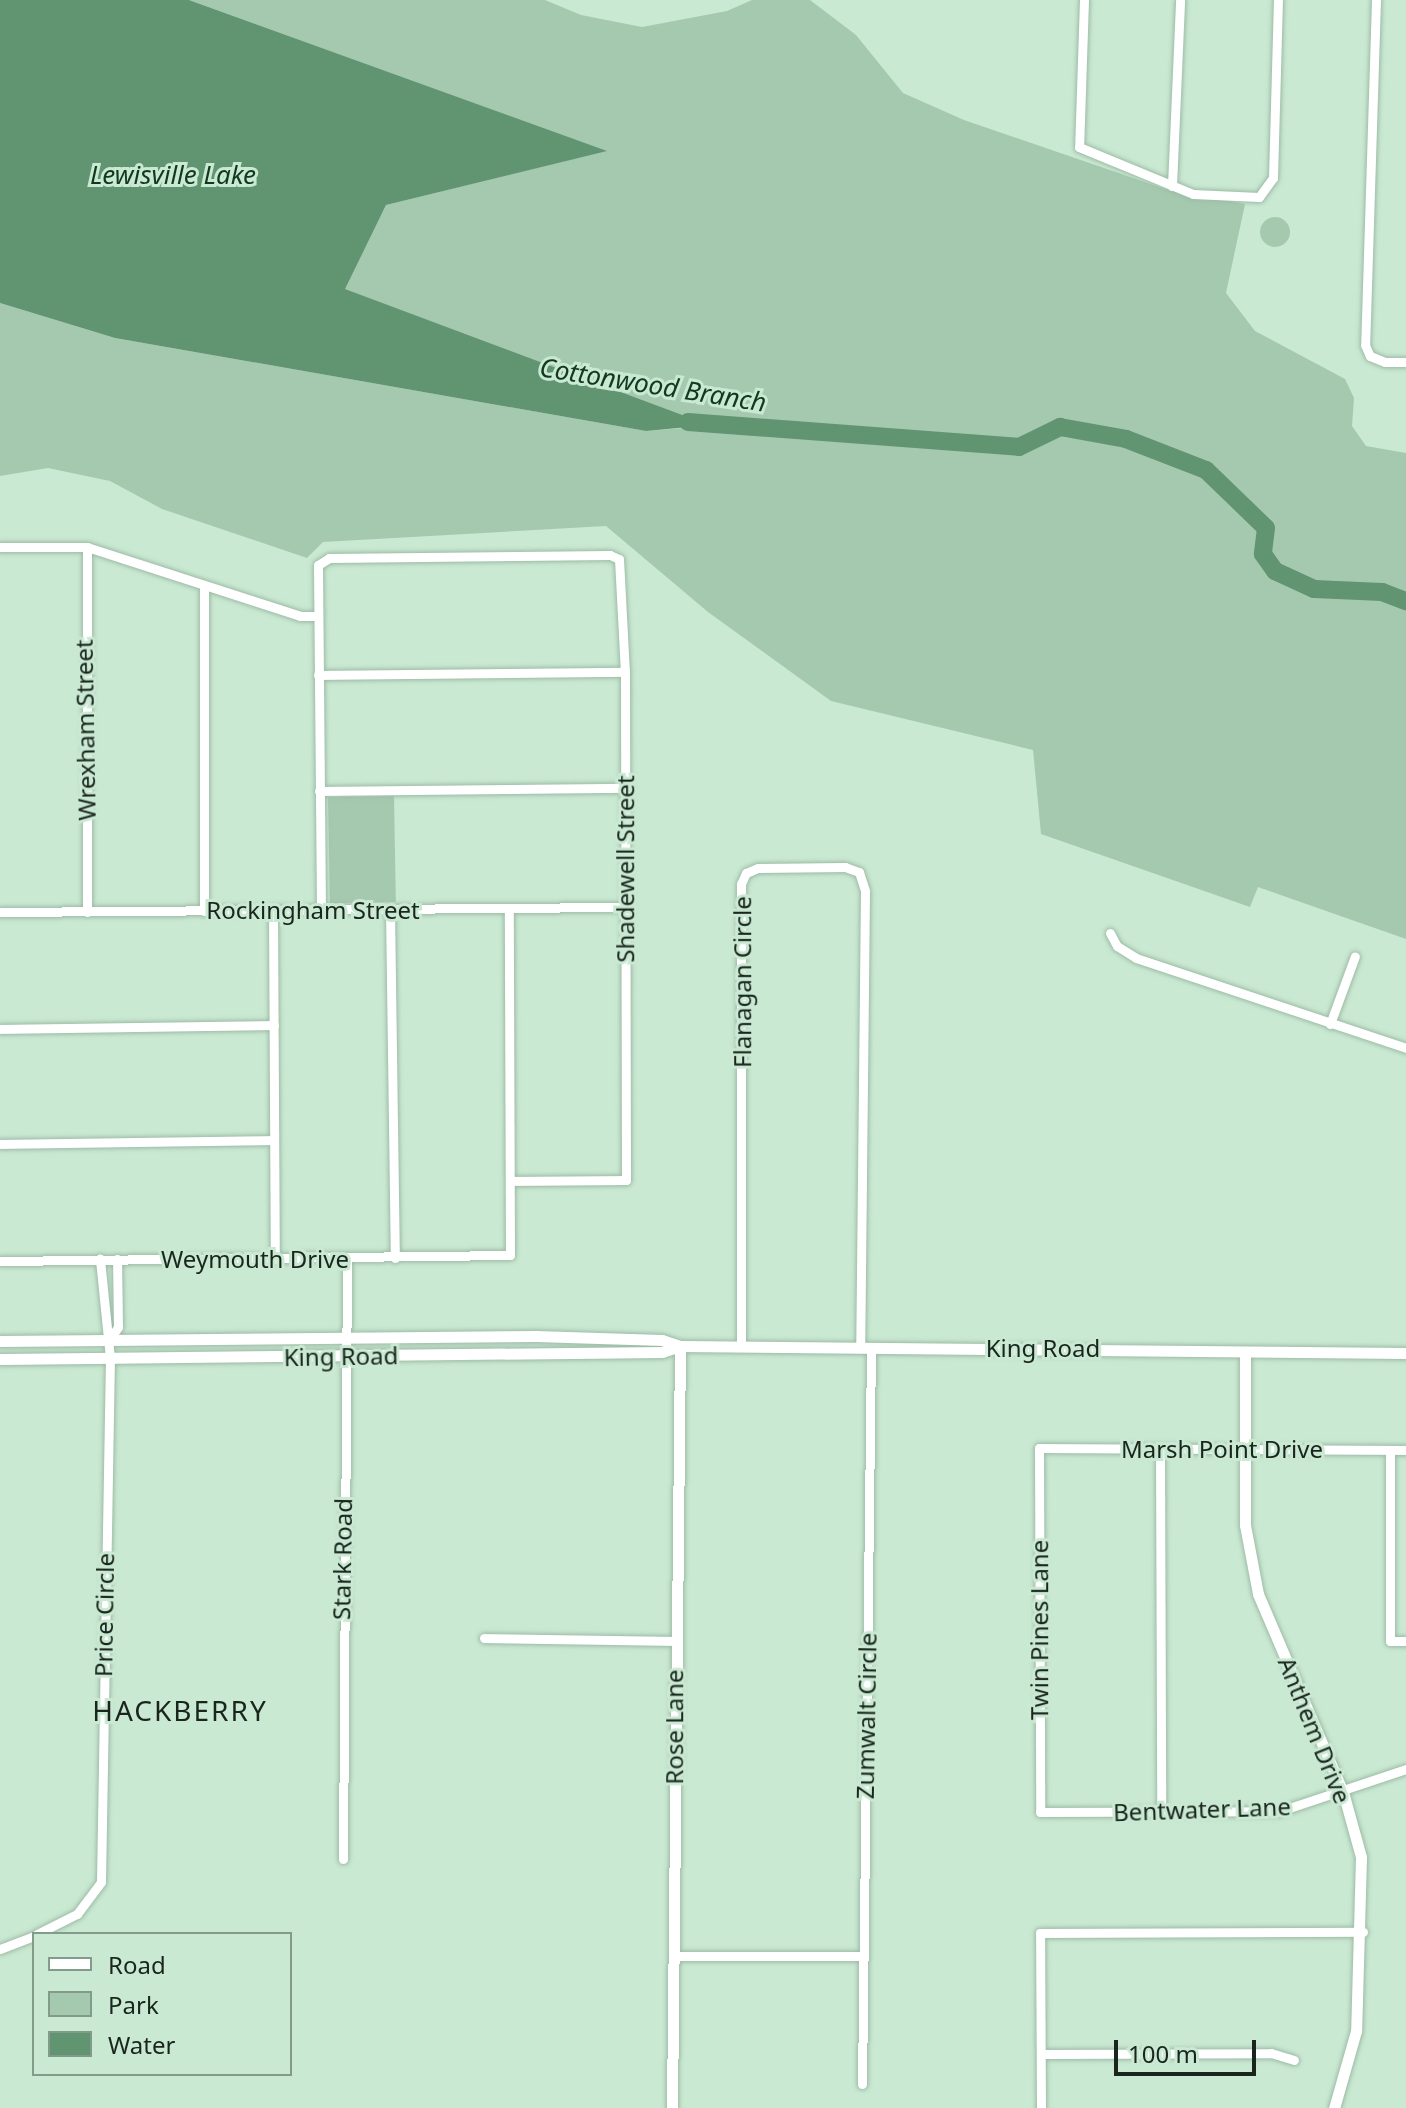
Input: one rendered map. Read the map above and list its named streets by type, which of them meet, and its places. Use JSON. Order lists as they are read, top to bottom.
{
  "streets": {
    "street": [
      "Wrexham Street",
      "Shadewell Street",
      "Rockingham Street",
      "Flanagan Circle",
      "Weymouth Drive",
      "King Road",
      "Marsh Point Drive",
      "Stark Road",
      "Price Circle",
      "Twin Pines Lane",
      "Zumwalt Circle",
      "Rose Lane",
      "Anthem Drive",
      "Bentwater Lane"
    ]
  },
  "crossings": [
    ["Wrexham Street", "Rockingham Street"],
    ["Shadewell Street", "Rockingham Street"],
    ["Shadewell Street", "Weymouth Drive"],
    ["Flanagan Circle", "King Road"],
    ["Flanagan Circle", "Zumwalt Circle"],
    ["Weymouth Drive", "Stark Road"],
    ["King Road", "Stark Road"],
    ["King Road", "Price Circle"],
    ["King Road", "Zumwalt Circle"],
    ["King Road", "Rose Lane"],
    ["King Road", "Anthem Drive"],
    ["Marsh Point Drive", "Twin Pines Lane"],
    ["Marsh Point Drive", "Anthem Drive"],
    ["Twin Pines Lane", "Bentwater Lane"],
    ["Anthem Drive", "Bentwater Lane"]
  ],
  "districts": ["HACKBERRY"],
  "water": ["Lewisville Lake", "Cottonwood Branch"],
  "legend": ["Road", "Park", "Water"],
  "scale_bar": "100 m"
}
